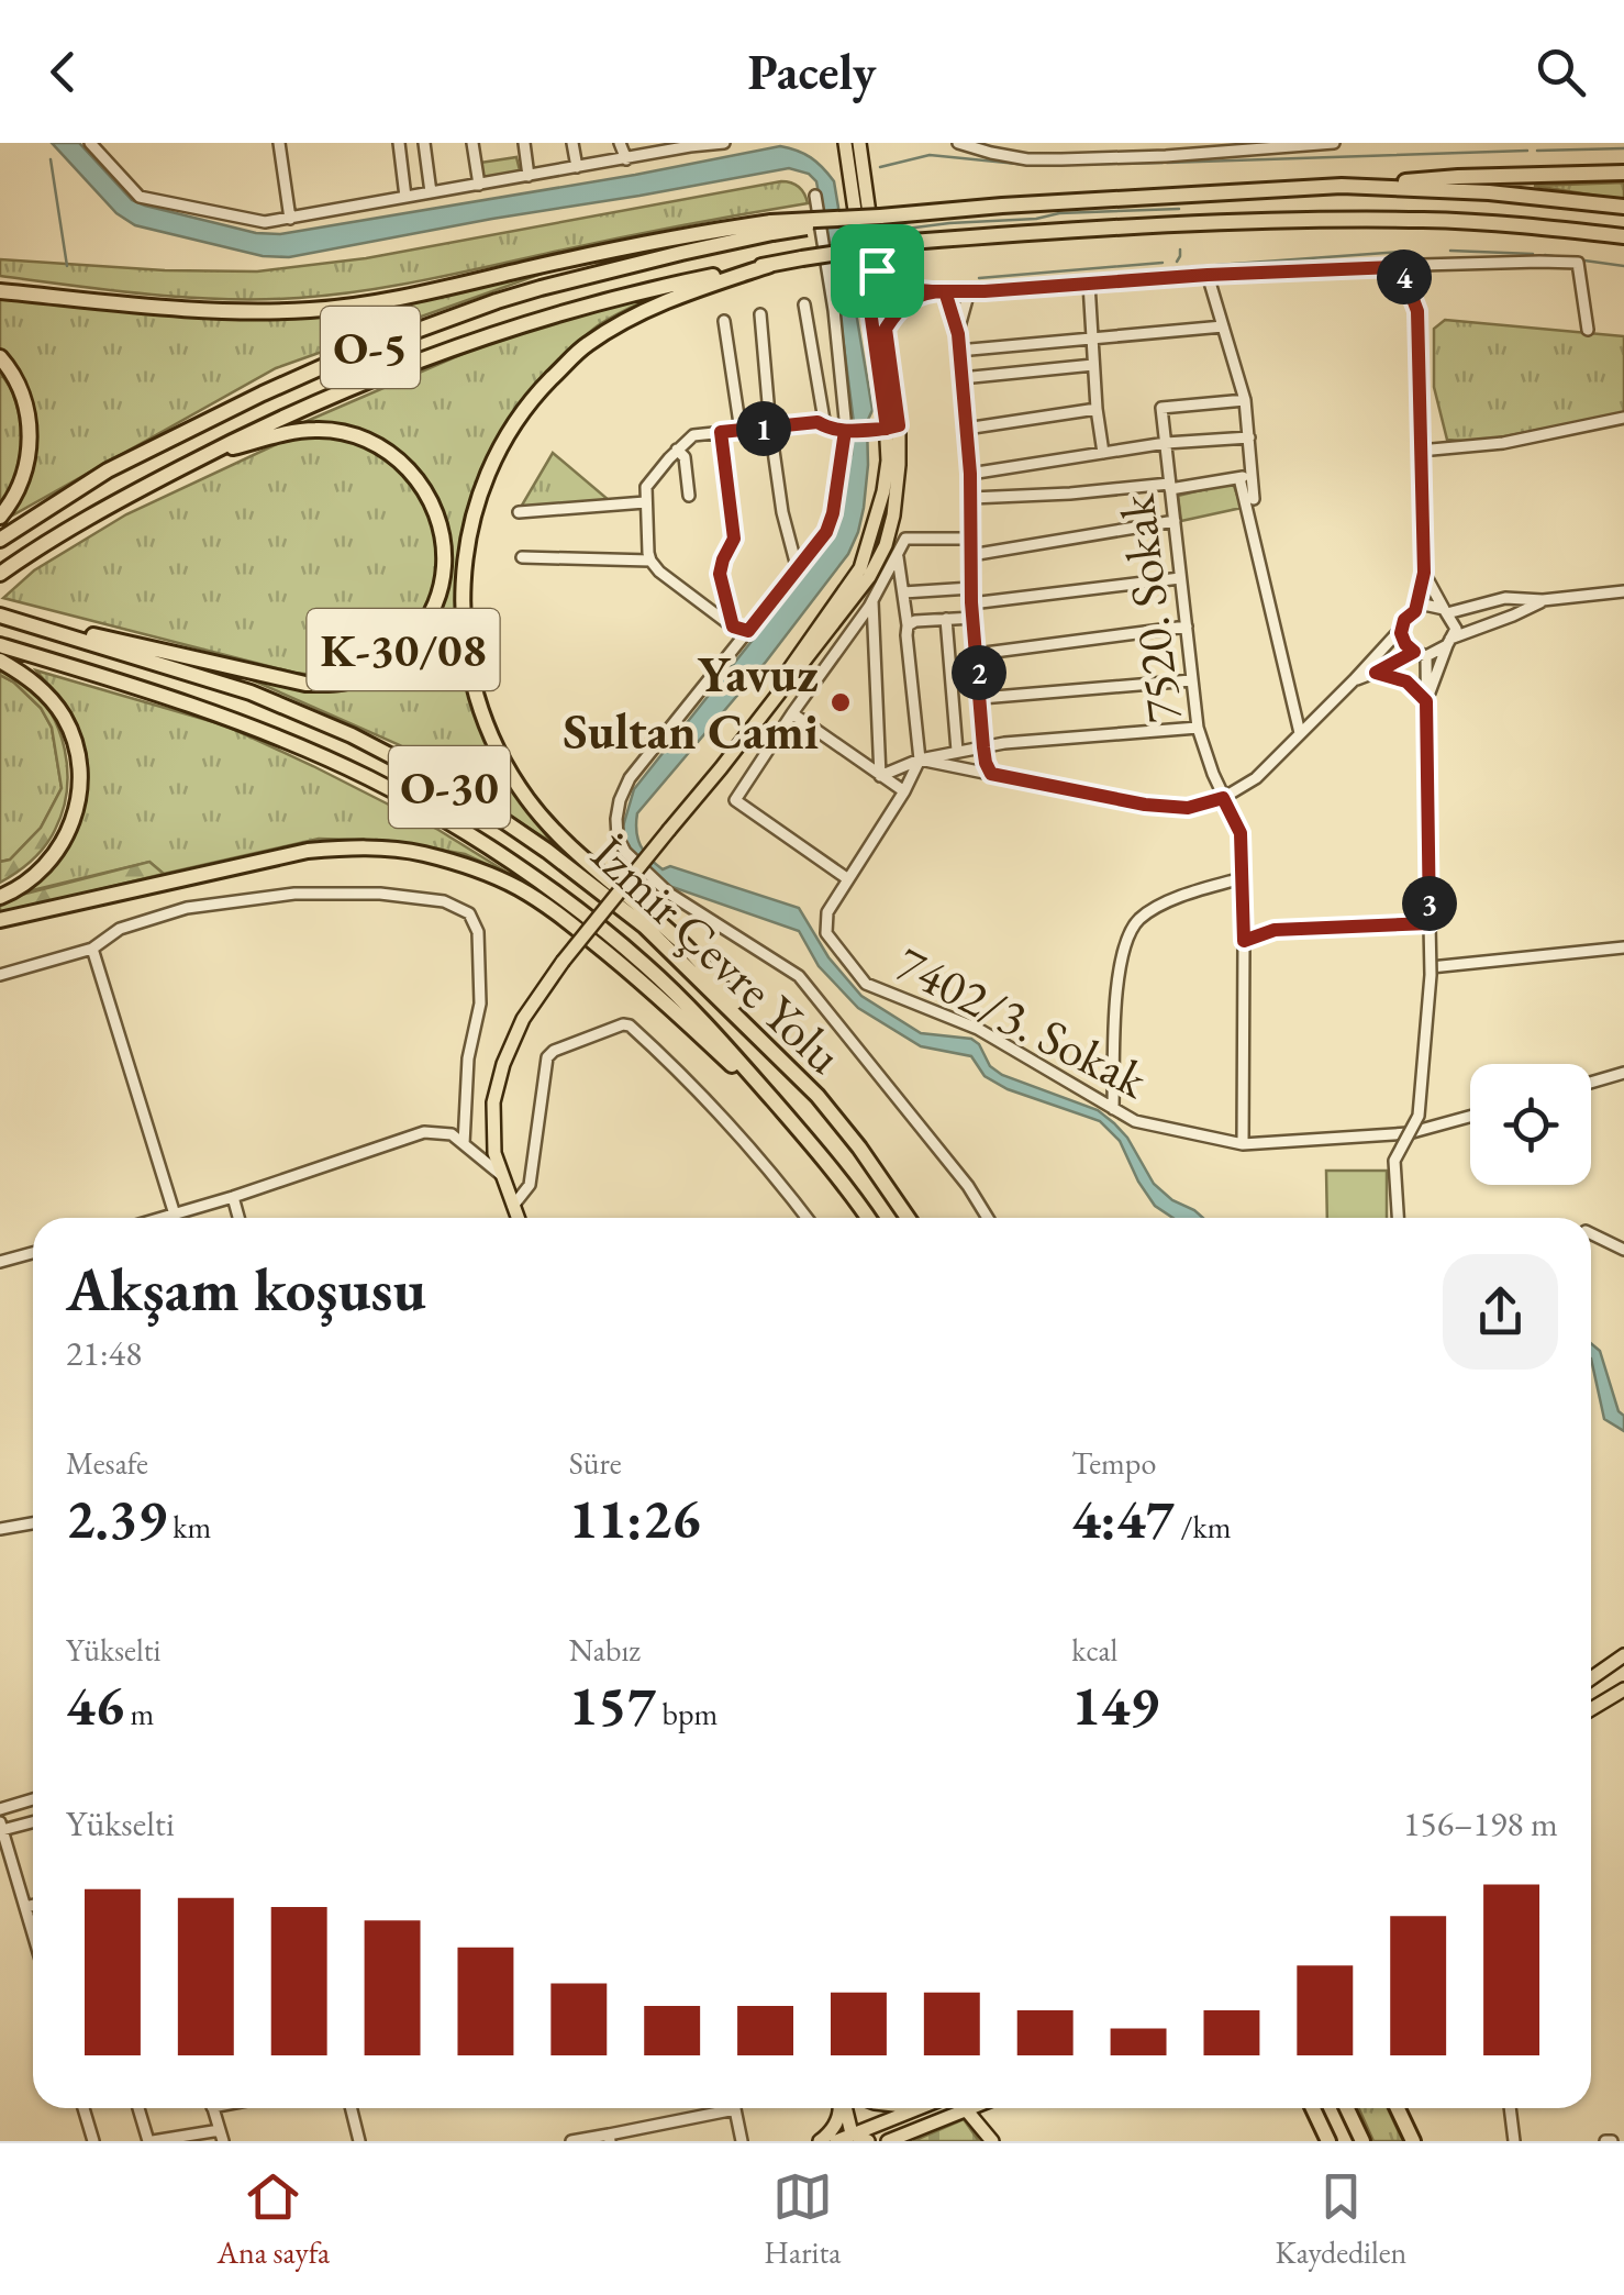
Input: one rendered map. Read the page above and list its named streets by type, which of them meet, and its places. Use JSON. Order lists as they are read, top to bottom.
{
  "streets": {
    "highway": [
      "O-5",
      "K-30/08",
      "O-30",
      "İzmir Çevre Yolu"
    ],
    "street": ["7520. Sokak", "7402/3. Sokak"]
  },
  "crossings": [
    ["O-5", "K-30/08"],
    ["7520. Sokak", "7402/3. Sokak"],
    ["K-30/08", "İzmir Çevre Yolu"]
  ],
  "places": ["Yavuz Sultan Cami"],
  "page": {
    "header": "Pacely",
    "pins": [
      "4",
      "1",
      "2",
      "3"
    ],
    "heading": ["Akşam koşusu", "21:48"],
    "stats": [
      ["Mesafe", "2.39 km"],
      ["Süre", "11:26"],
      ["Tempo", "4:47 /km"],
      ["Yükselti", "46 m"],
      ["Nabız", "157 bpm"],
      ["kcal", "149"]
    ],
    "chart": ["Yükselti", "156–198 m"],
    "tabs": ["Ana sayfa", "Harita", "Kaydedilen"]
  }
}
